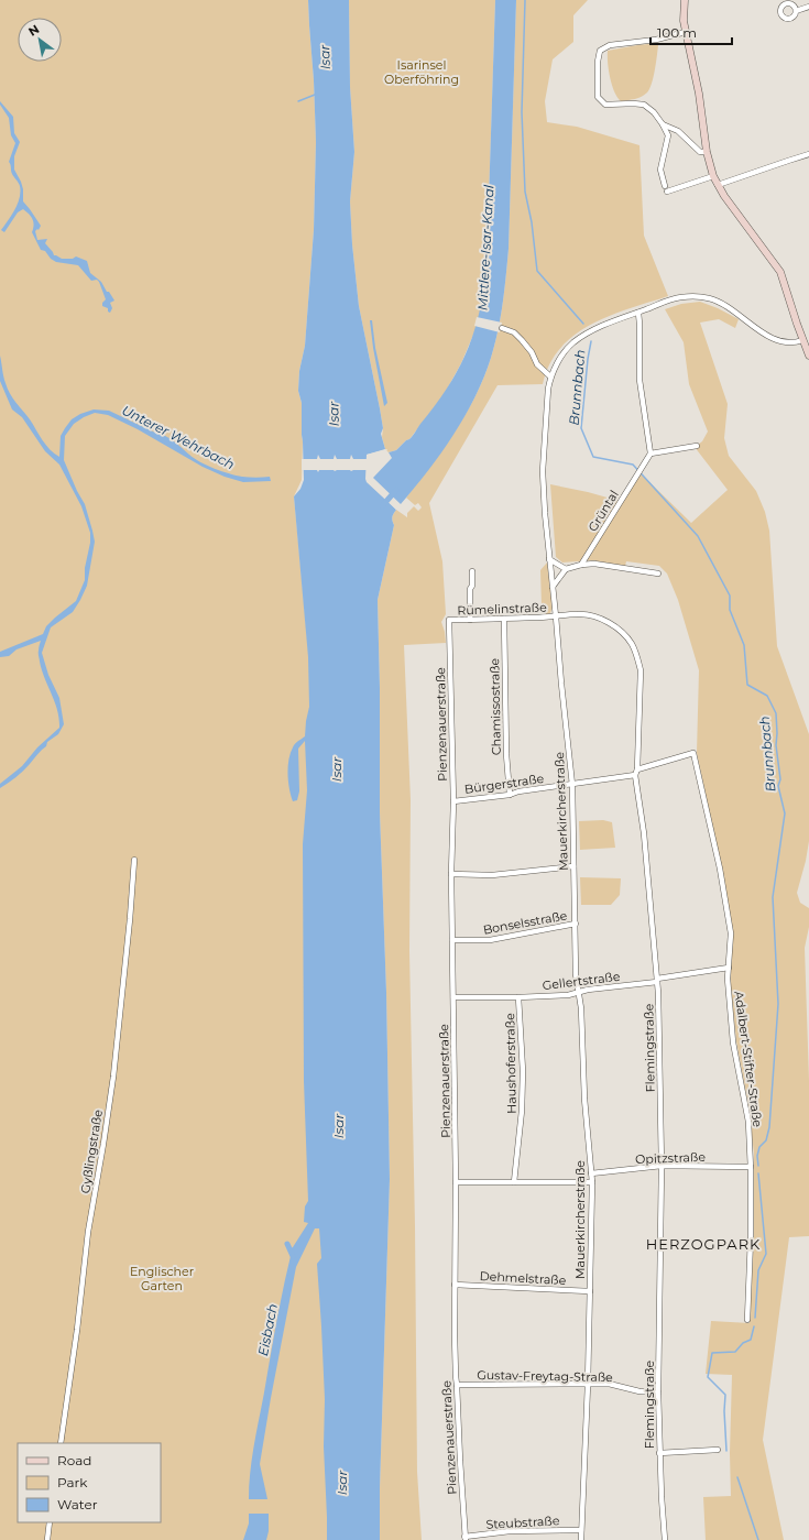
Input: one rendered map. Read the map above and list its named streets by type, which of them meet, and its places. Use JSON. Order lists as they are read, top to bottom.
{
  "streets": {
    "street": [
      "Grüntal",
      "Rümelinstraße",
      "Chamissostraße",
      "Pienzenauerstraße",
      "Bürgerstraße",
      "Mauerkircherstraße",
      "Bonselsstraße",
      "Gellertstraße",
      "Flemingstraße",
      "Adalbert-Stifter-Straße",
      "Haushoferstraße",
      "Gyßlingstraße",
      "Opitzstraße",
      "Dehmelstraße",
      "Gustav-Freytag-Straße",
      "Steubstraße"
    ]
  },
  "crossings": [
    ["Rümelinstraße", "Chamissostraße"],
    ["Rümelinstraße", "Pienzenauerstraße"],
    ["Rümelinstraße", "Mauerkircherstraße"],
    ["Rümelinstraße", "Flemingstraße"],
    ["Chamissostraße", "Bürgerstraße"],
    ["Pienzenauerstraße", "Bürgerstraße"],
    ["Pienzenauerstraße", "Bonselsstraße"],
    ["Pienzenauerstraße", "Gellertstraße"],
    ["Pienzenauerstraße", "Dehmelstraße"],
    ["Pienzenauerstraße", "Gustav-Freytag-Straße"],
    ["Pienzenauerstraße", "Steubstraße"],
    ["Bürgerstraße", "Mauerkircherstraße"],
    ["Bürgerstraße", "Flemingstraße"],
    ["Mauerkircherstraße", "Bonselsstraße"],
    ["Mauerkircherstraße", "Gellertstraße"],
    ["Mauerkircherstraße", "Flemingstraße"],
    ["Mauerkircherstraße", "Opitzstraße"],
    ["Mauerkircherstraße", "Dehmelstraße"],
    ["Mauerkircherstraße", "Gustav-Freytag-Straße"],
    ["Mauerkircherstraße", "Steubstraße"],
    ["Gellertstraße", "Flemingstraße"],
    ["Gellertstraße", "Adalbert-Stifter-Straße"],
    ["Gellertstraße", "Haushoferstraße"],
    ["Flemingstraße", "Adalbert-Stifter-Straße"],
    ["Flemingstraße", "Opitzstraße"],
    ["Flemingstraße", "Gustav-Freytag-Straße"],
    ["Adalbert-Stifter-Straße", "Opitzstraße"]
  ],
  "districts": ["HERZOGPARK"],
  "water": [
    "Isar",
    "Mittlere-Isar-Kanal",
    "Brunnbach",
    "Unterer Wehrbach",
    "Eisbach"
  ],
  "parks": ["Isarinsel Oberföhring", "Englischer Garten"],
  "legend": ["Road", "Park", "Water"],
  "scale_bar": "100 m",
  "north": "top left"
}
